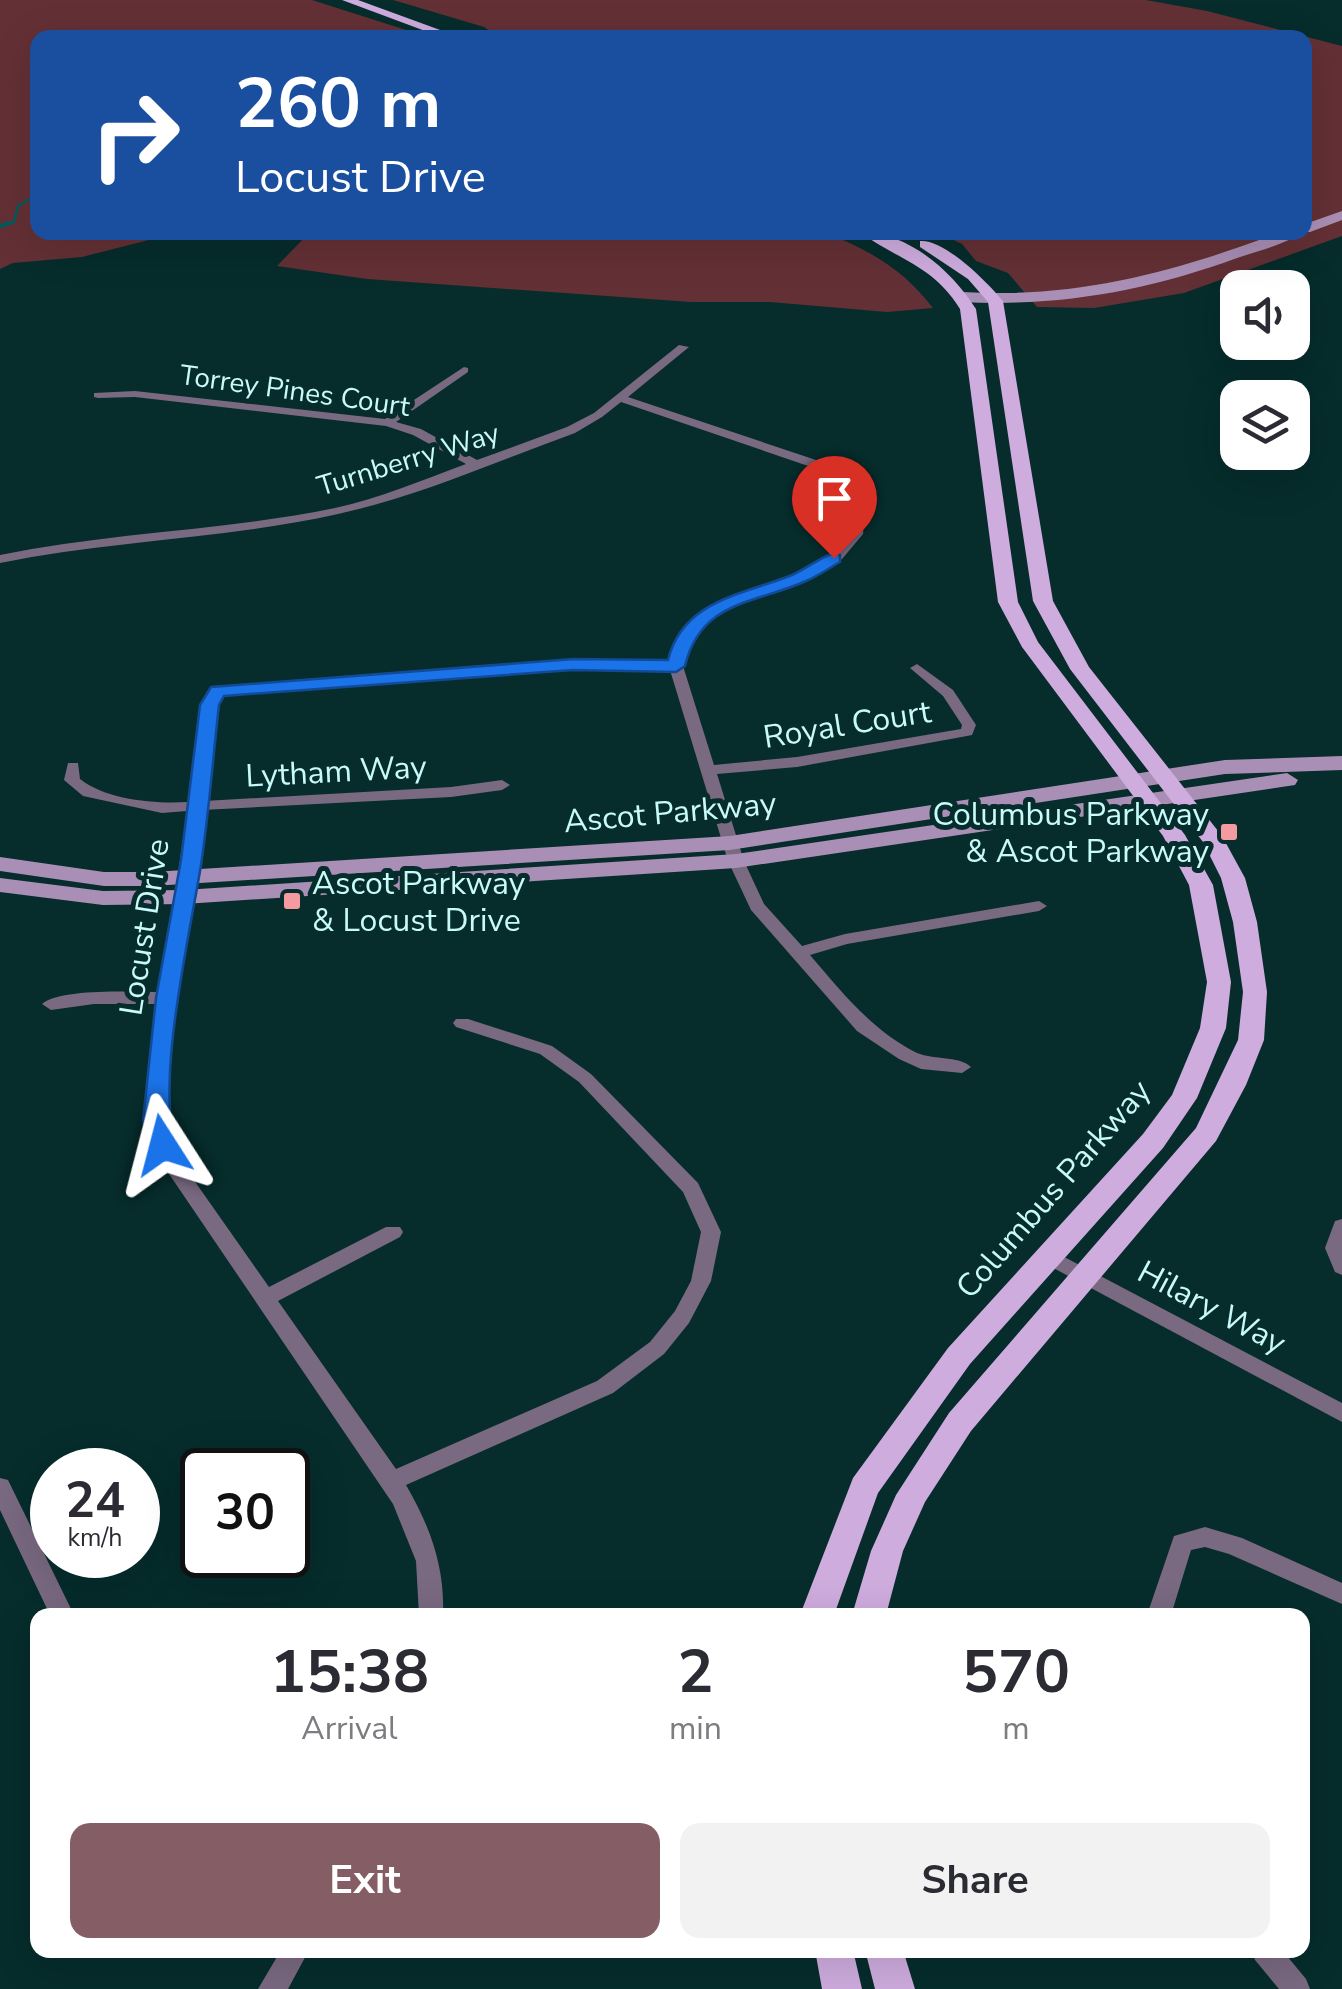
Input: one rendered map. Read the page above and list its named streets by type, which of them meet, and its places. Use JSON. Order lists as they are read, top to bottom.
{
  "streets": {
    "main road": ["Ascot Parkway", "Columbus Parkway"],
    "street": [
      "Torrey Pines Court",
      "Turnberry Way",
      "Royal Court",
      "Lytham Way",
      "Locust Drive",
      "Hilary Way"
    ]
  },
  "crossings": [
    ["Torrey Pines Court", "Turnberry Way"],
    ["Lytham Way", "Locust Drive"],
    ["Ascot Parkway", "Locust Drive"],
    ["Ascot Parkway", "Columbus Parkway"],
    ["Columbus Parkway", "Hilary Way"]
  ],
  "places": {
    "transit": ["Columbus Parkway & Ascot Parkway", "Ascot Parkway & Locust Drive"]
  },
  "page": {
    "turn": ["260 m", "Locust Drive"],
    "speed": "24 km/h",
    "limit": "30",
    "eta": [
      "15:38",
      "Arrival",
      "2",
      "min",
      "570",
      "m"
    ],
    "buttons": ["Exit", "Share"]
  }
}
